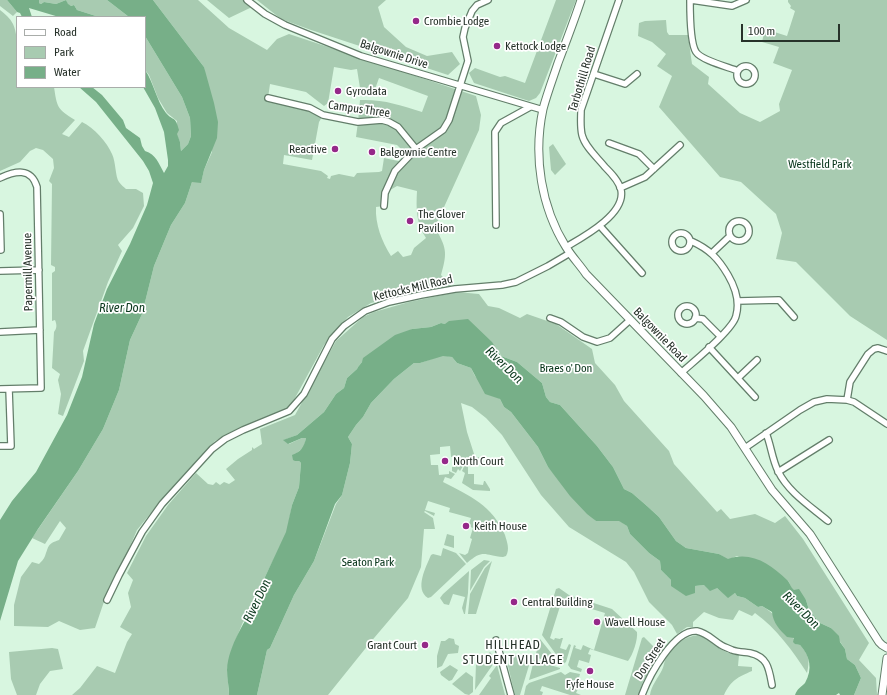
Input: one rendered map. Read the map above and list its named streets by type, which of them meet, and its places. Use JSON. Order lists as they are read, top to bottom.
{
  "streets": {
    "street": [
      "Balgownie Drive",
      "Tarbothill Road",
      "Campus Three",
      "Papermill Avenue",
      "Kettocks Mill Road",
      "Balgownie Road",
      "Don Street"
    ]
  },
  "crossings": [
    ["Balgownie Drive", "Balgownie Road"],
    ["Kettocks Mill Road", "Balgownie Road"]
  ],
  "districts": ["HILLHEAD STUDENT VILLAGE"],
  "water": ["River Don"],
  "parks": ["Westfield Park", "Braes o' Don", "Seaton Park"],
  "places": [
    "Crombie Lodge",
    "Kettock Lodge",
    "Gyrodata",
    "Reactive",
    "Balgownie Centre",
    "The Glover Pavilion",
    "North Court",
    "Keith House",
    "Central Building",
    "Wavell House",
    "Grant Court",
    "Fyfe House"
  ],
  "legend": ["Road", "Park", "Water"],
  "scale_bar": "100 m"
}
